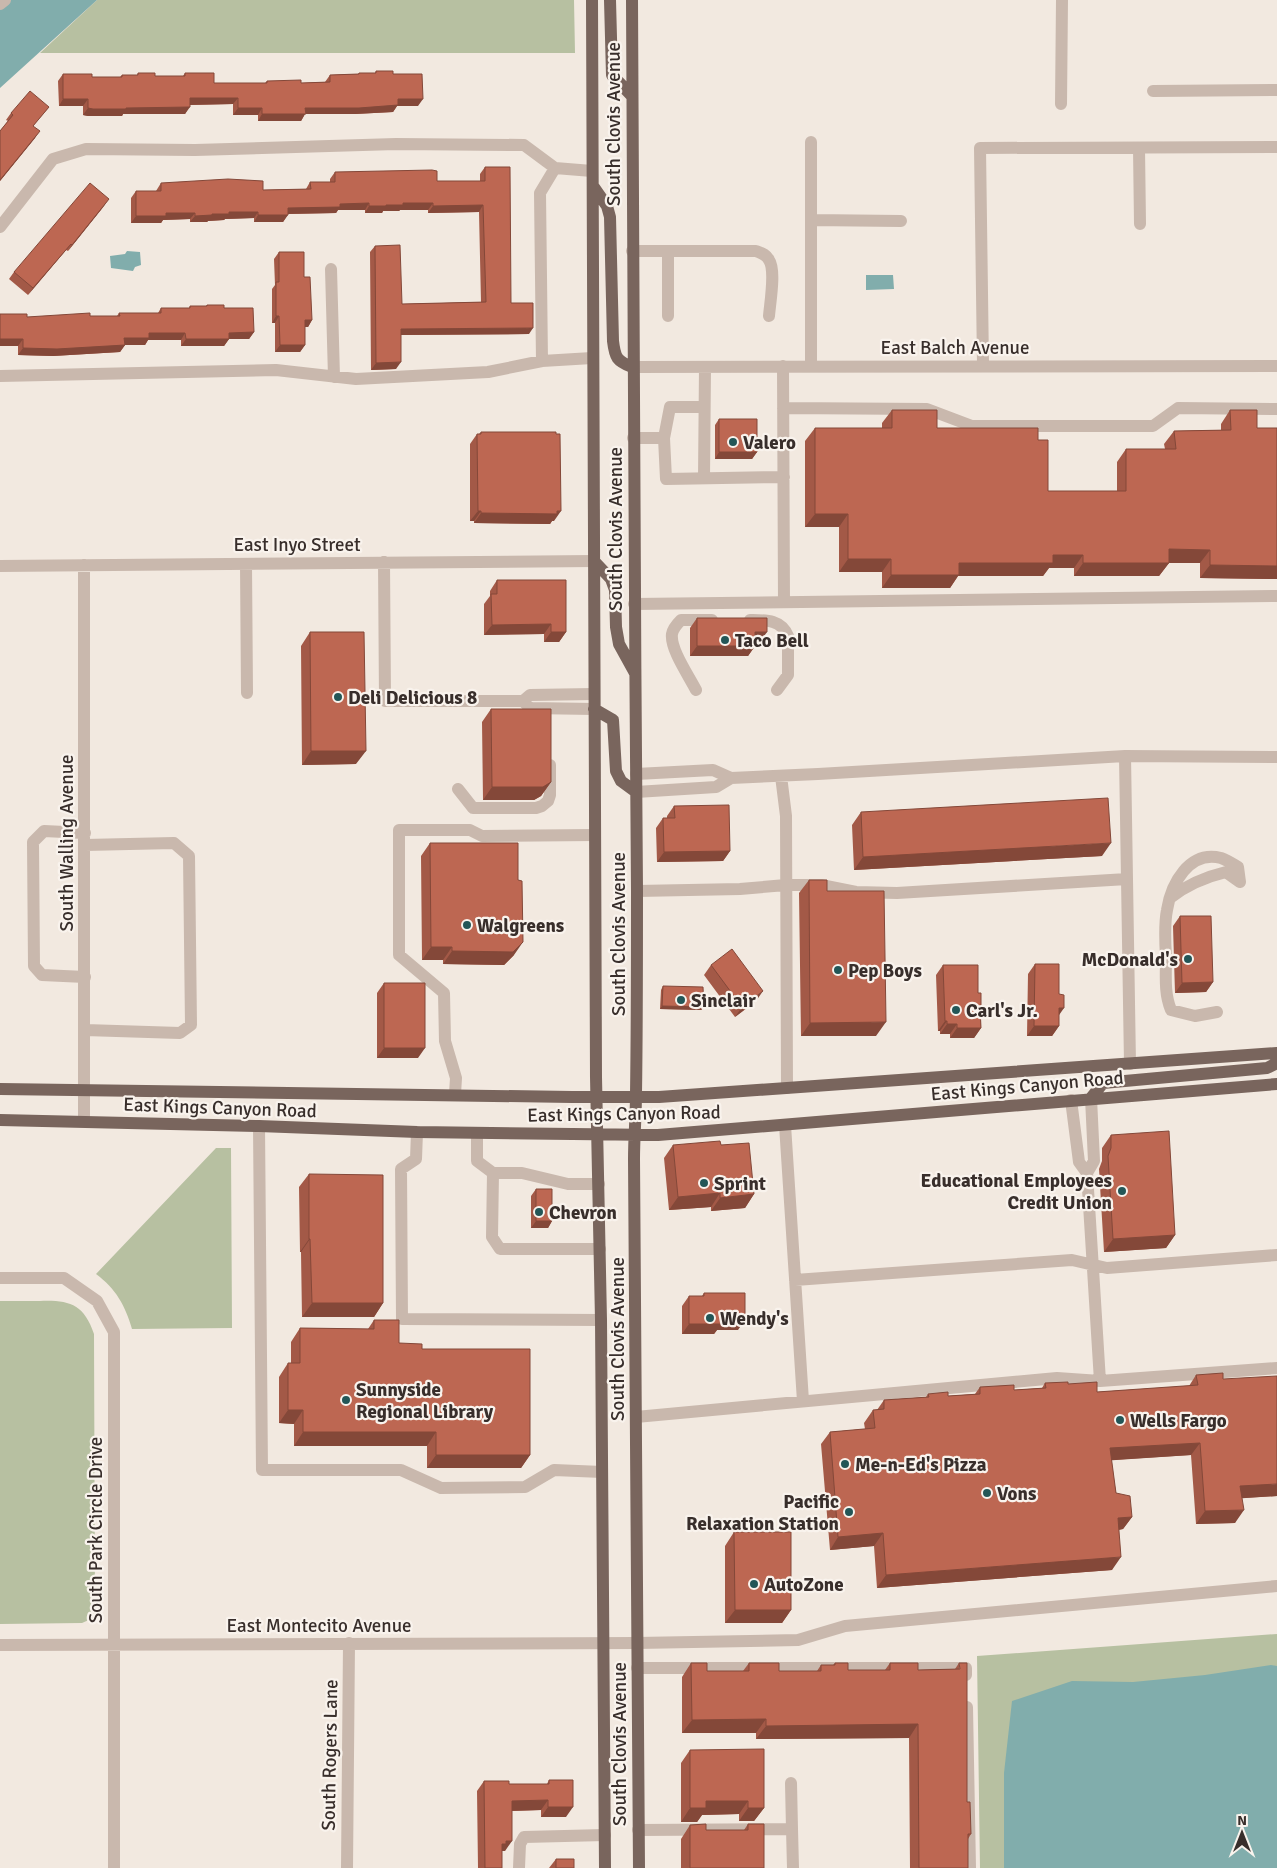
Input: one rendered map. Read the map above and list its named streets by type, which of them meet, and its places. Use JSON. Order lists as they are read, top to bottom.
{
  "streets": {
    "main road": ["South Clovis Avenue", "East Kings Canyon Road"],
    "street": [
      "East Balch Avenue",
      "East Inyo Street",
      "South Walling Avenue",
      "South Park Circle Drive",
      "East Montecito Avenue",
      "South Rogers Lane"
    ]
  },
  "crossings": [
    ["South Clovis Avenue", "East Balch Avenue"],
    ["South Clovis Avenue", "East Inyo Street"],
    ["South Clovis Avenue", "East Kings Canyon Road"],
    ["South Clovis Avenue", "East Montecito Avenue"],
    ["East Inyo Street", "South Walling Avenue"],
    ["South Walling Avenue", "East Kings Canyon Road"],
    ["South Park Circle Drive", "East Montecito Avenue"],
    ["East Montecito Avenue", "South Rogers Lane"]
  ],
  "places": [
    "Valero",
    "Taco Bell",
    "Deli Delicious 8",
    "Walgreens",
    "McDonald's",
    "Pep Boys",
    "Sinclair",
    "Carl's Jr.",
    "Sprint",
    "Educational Employees Credit Union",
    "Chevron",
    "Wendy's",
    "Sunnyside Regional Library",
    "Wells Fargo",
    "Me-n-Ed's Pizza",
    "Vons",
    "Pacific Relaxation Station",
    "AutoZone"
  ],
  "north": "top"
}
